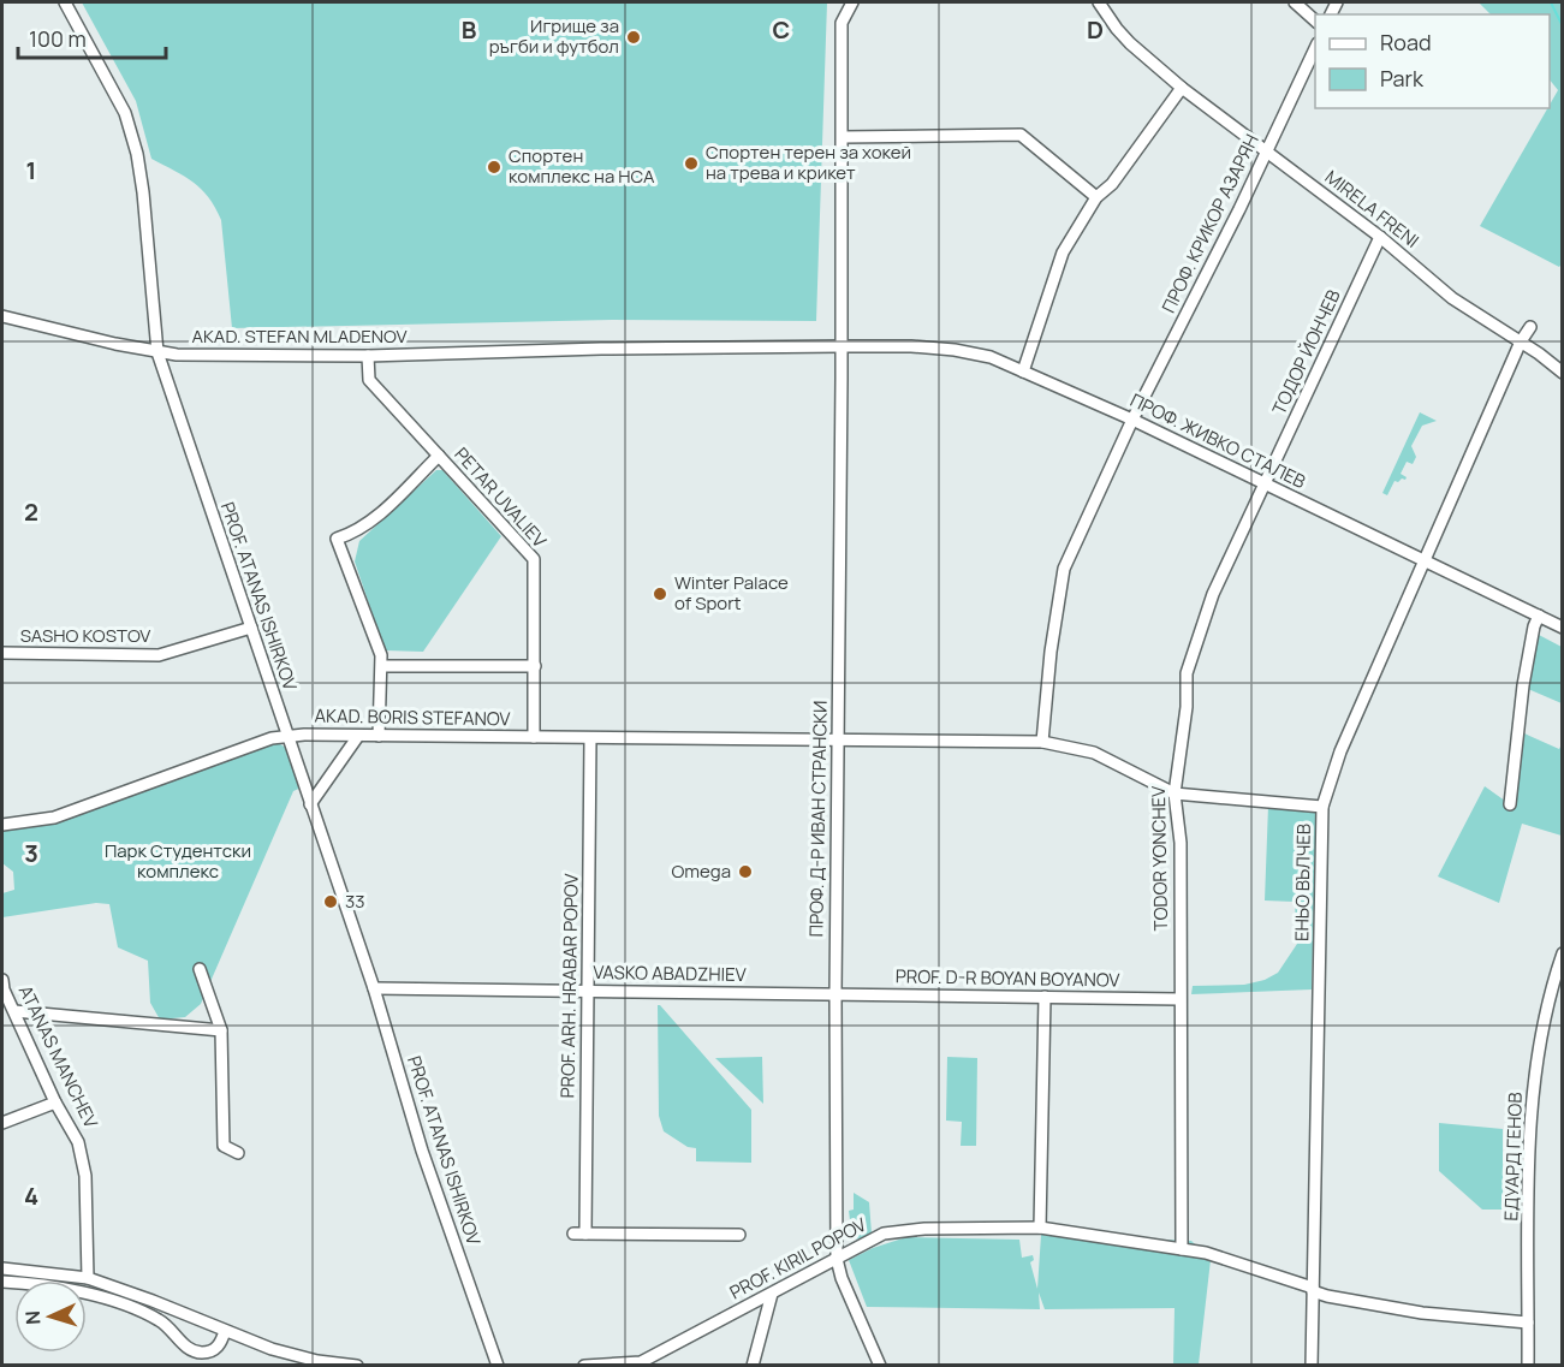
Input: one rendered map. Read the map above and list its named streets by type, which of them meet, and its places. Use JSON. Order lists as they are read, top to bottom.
{
  "streets": {
    "street": [
      "MIRELA FRENI",
      "ПРОФ. КРИКОР АЗАРЯН",
      "AKAD. STEFAN MLADENOV",
      "ТОДОР ЙОНЧЕВ",
      "ПРОФ. ЖИВКО СТАЛЕВ",
      "PETAR UVALIEV",
      "PROF. ATANAS ISHIRKOV",
      "SASHO KOSTOV",
      "AKAD. BORIS STEFANOV",
      "ПРОФ. Д-Р ИВАН СТРАНСКИ",
      "TODOR YONCHEV",
      "ЕНЬО ВЪЛЧЕВ",
      "VASKO ABADZHIEV",
      "PROF. D-R BOYAN BOYANOV",
      "PROF. ARH. HRABAR POPOV",
      "ATANAS MANCHEV",
      "ЕДУАРД ГЕНОВ",
      "PROF. KIRIL POPOV"
    ]
  },
  "crossings": [
    ["MIRELA FRENI", "ПРОФ. КРИКОР АЗАРЯН"],
    ["MIRELA FRENI", "ТОДОР ЙОНЧЕВ"],
    ["MIRELA FRENI", "ЕНЬО ВЪЛЧЕВ"],
    ["ПРОФ. КРИКОР АЗАРЯН", "ПРОФ. ЖИВКО СТАЛЕВ"],
    ["ПРОФ. КРИКОР АЗАРЯН", "AKAD. BORIS STEFANOV"],
    ["AKAD. STEFAN MLADENOV", "ПРОФ. ЖИВКО СТАЛЕВ"],
    ["AKAD. STEFAN MLADENOV", "PETAR UVALIEV"],
    ["AKAD. STEFAN MLADENOV", "PROF. ATANAS ISHIRKOV"],
    ["AKAD. STEFAN MLADENOV", "ПРОФ. Д-Р ИВАН СТРАНСКИ"],
    ["ТОДОР ЙОНЧЕВ", "ПРОФ. ЖИВКО СТАЛЕВ"],
    ["ТОДОР ЙОНЧЕВ", "TODOR YONCHEV"],
    ["ПРОФ. ЖИВКО СТАЛЕВ", "ПРОФ. Д-Р ИВАН СТРАНСКИ"],
    ["ПРОФ. ЖИВКО СТАЛЕВ", "TODOR YONCHEV"],
    ["ПРОФ. ЖИВКО СТАЛЕВ", "ЕНЬО ВЪЛЧЕВ"],
    ["PETAR UVALIEV", "AKAD. BORIS STEFANOV"],
    ["PROF. ATANAS ISHIRKOV", "SASHO KOSTOV"],
    ["PROF. ATANAS ISHIRKOV", "AKAD. BORIS STEFANOV"],
    ["PROF. ATANAS ISHIRKOV", "VASKO ABADZHIEV"],
    ["AKAD. BORIS STEFANOV", "ПРОФ. Д-Р ИВАН СТРАНСКИ"],
    ["AKAD. BORIS STEFANOV", "TODOR YONCHEV"],
    ["AKAD. BORIS STEFANOV", "PROF. ARH. HRABAR POPOV"],
    ["ПРОФ. Д-Р ИВАН СТРАНСКИ", "VASKO ABADZHIEV"],
    ["ПРОФ. Д-Р ИВАН СТРАНСКИ", "PROF. D-R BOYAN BOYANOV"],
    ["ПРОФ. Д-Р ИВАН СТРАНСКИ", "PROF. KIRIL POPOV"],
    ["TODOR YONCHEV", "PROF. D-R BOYAN BOYANOV"],
    ["TODOR YONCHEV", "PROF. KIRIL POPOV"],
    ["ЕНЬО ВЪЛЧЕВ", "PROF. KIRIL POPOV"],
    ["VASKO ABADZHIEV", "PROF. D-R BOYAN BOYANOV"],
    ["VASKO ABADZHIEV", "PROF. ARH. HRABAR POPOV"]
  ],
  "parks": ["Парк Студентски комплекс"],
  "places": [
    "Игрище за ръгби и футбол",
    "Спортен терен за хокей на трева и крикет",
    "Спортен комплекс на НСА",
    "Winter Palace of Sport",
    "Omega",
    "33"
  ],
  "legend": ["Road", "Park"],
  "scale_bar": "100 m",
  "north": "left",
  "grid": {
    "columns": ["B", "C", "D"],
    "rows": [
      "1",
      "2",
      "3",
      "4"
    ]
  }
}
